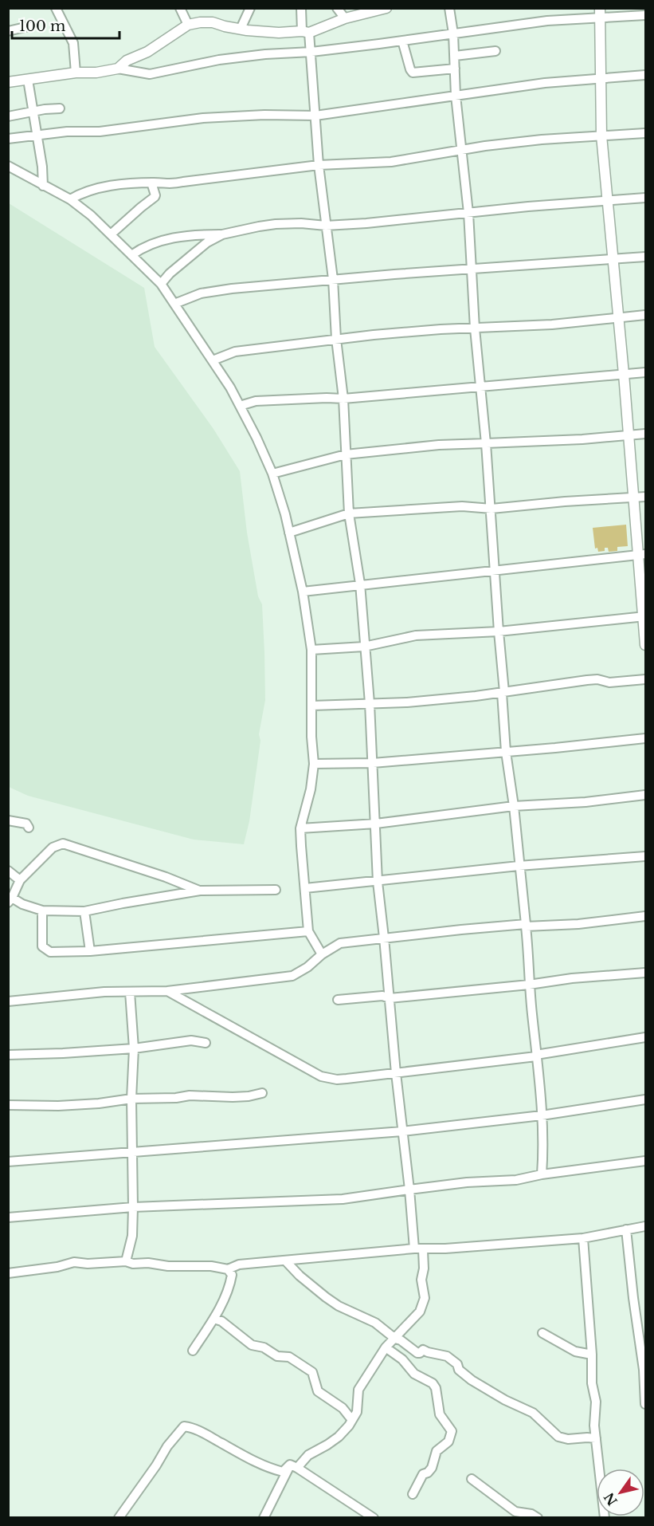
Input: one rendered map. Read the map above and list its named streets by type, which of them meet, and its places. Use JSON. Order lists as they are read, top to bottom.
{
  "scale_bar": "100 m",
  "north": "bottom left"
}
